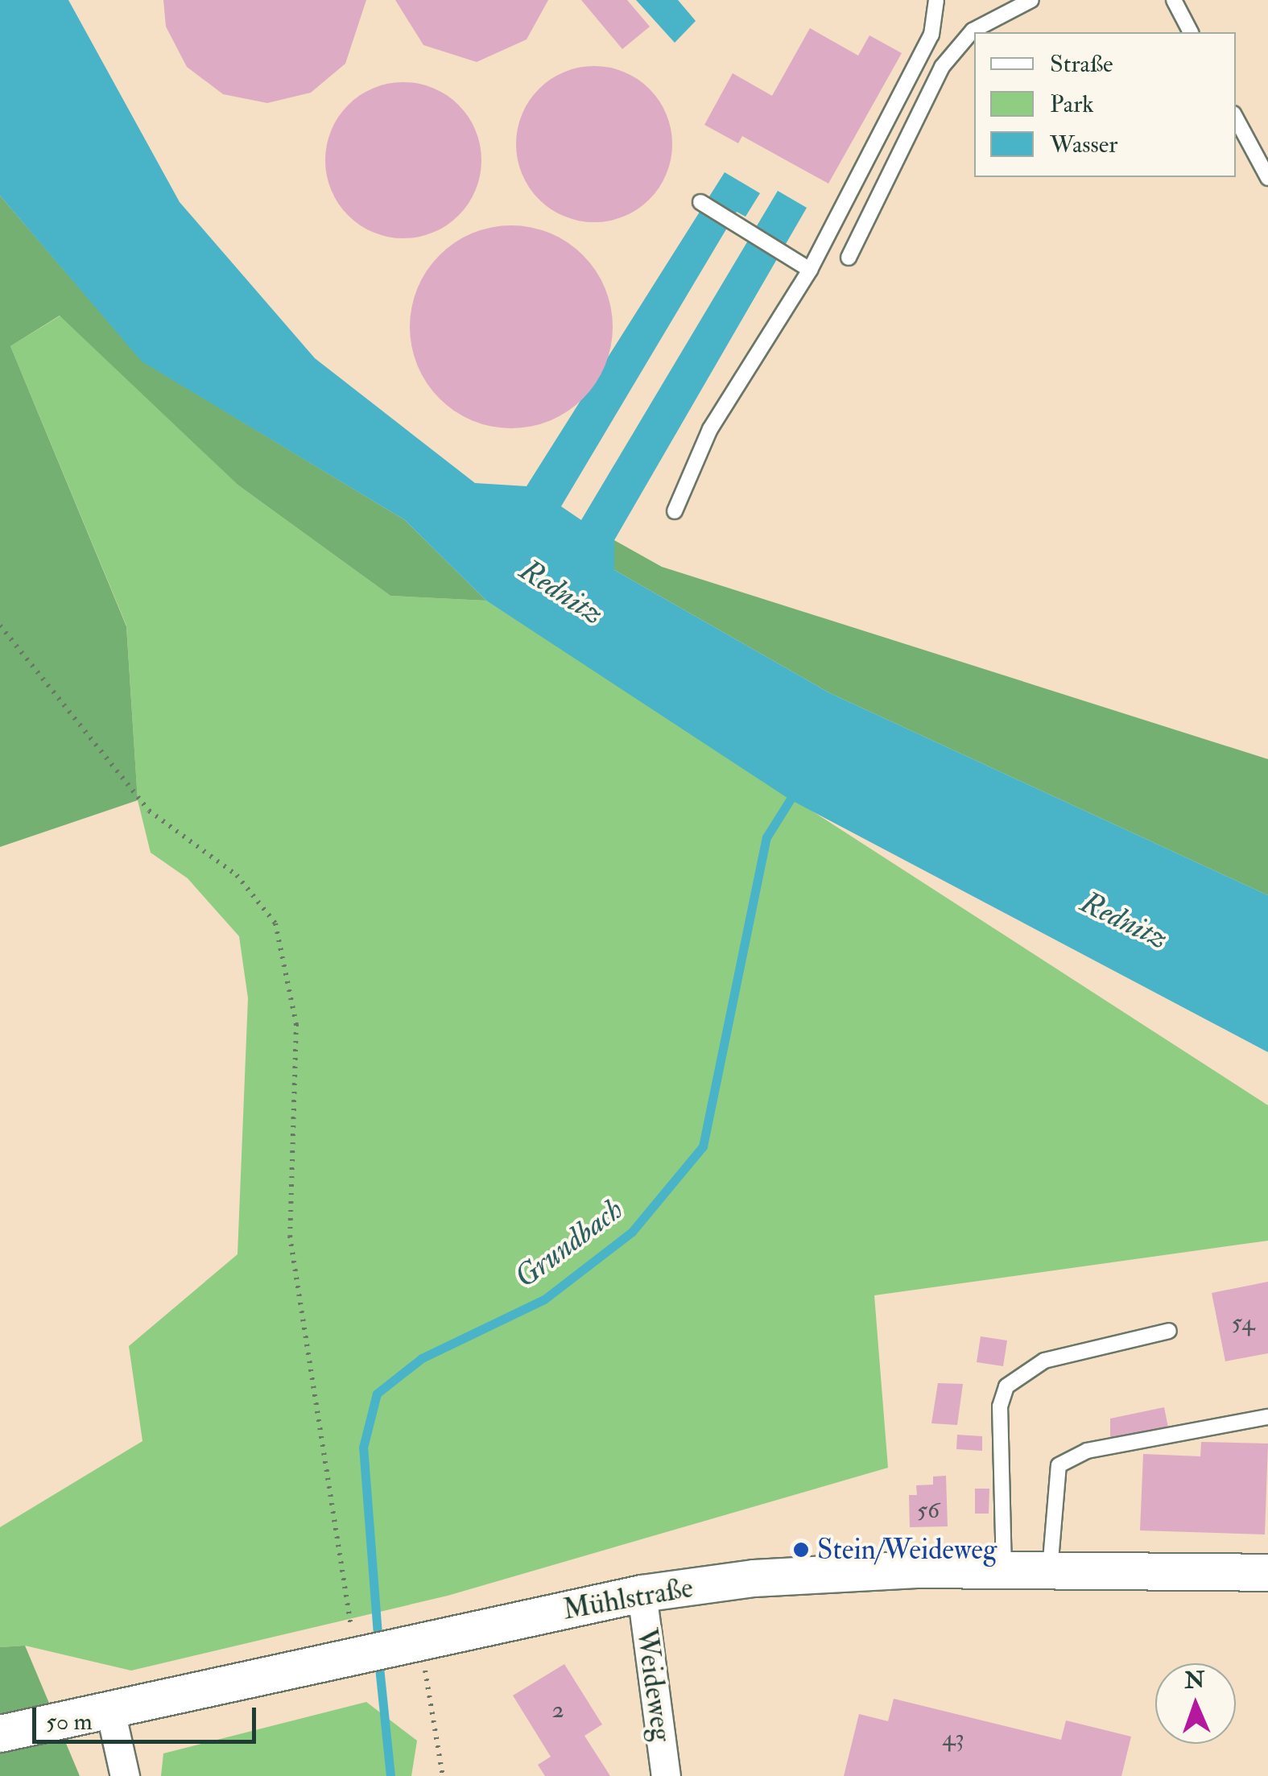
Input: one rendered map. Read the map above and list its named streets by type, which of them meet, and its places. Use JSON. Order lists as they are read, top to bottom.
{
  "streets": {
    "street": ["Mühlstraße", "Weideweg"]
  },
  "crossings": [
    ["Mühlstraße", "Weideweg"]
  ],
  "water": ["Rednitz", "Grundbach"],
  "places": ["Stein/Weideweg"],
  "house_numbers": [
    "54",
    "56",
    "2",
    "43"
  ],
  "legend": ["Straße", "Park", "Wasser"],
  "scale_bar": "50 m",
  "north": "top"
}
